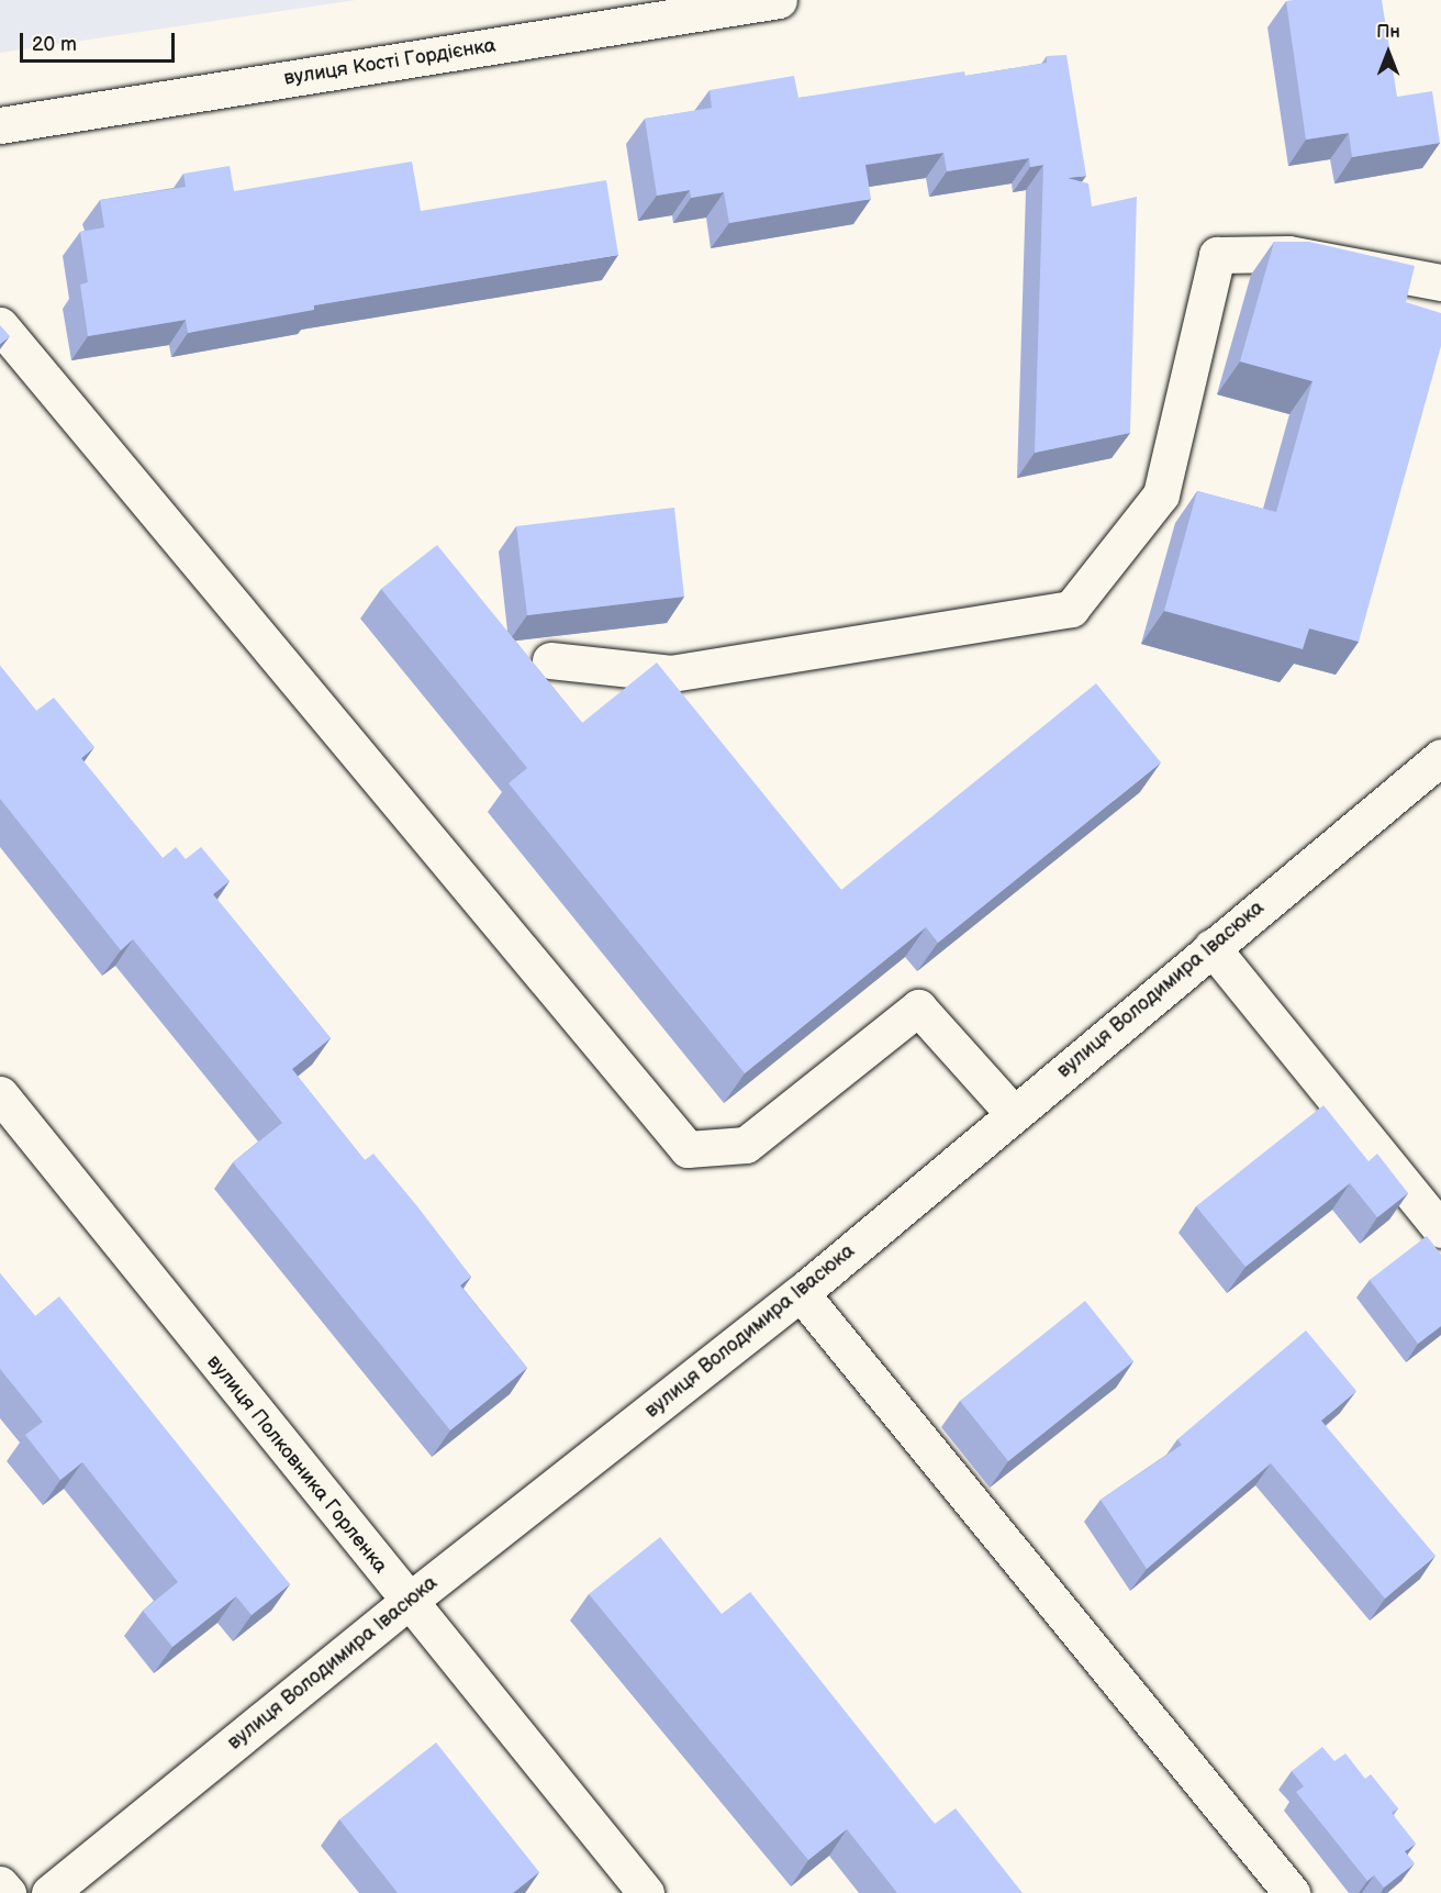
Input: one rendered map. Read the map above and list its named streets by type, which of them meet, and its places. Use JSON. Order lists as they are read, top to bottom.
{
  "streets": {
    "street": ["вулиця Кості Гордієнка", "вулиця Володимира Івасюка", "вулиця Полковника Горленка"]
  },
  "crossings": [
    ["вулиця Володимира Івасюка", "вулиця Полковника Горленка"]
  ],
  "scale_bar": "20 m",
  "north": "top"
}
